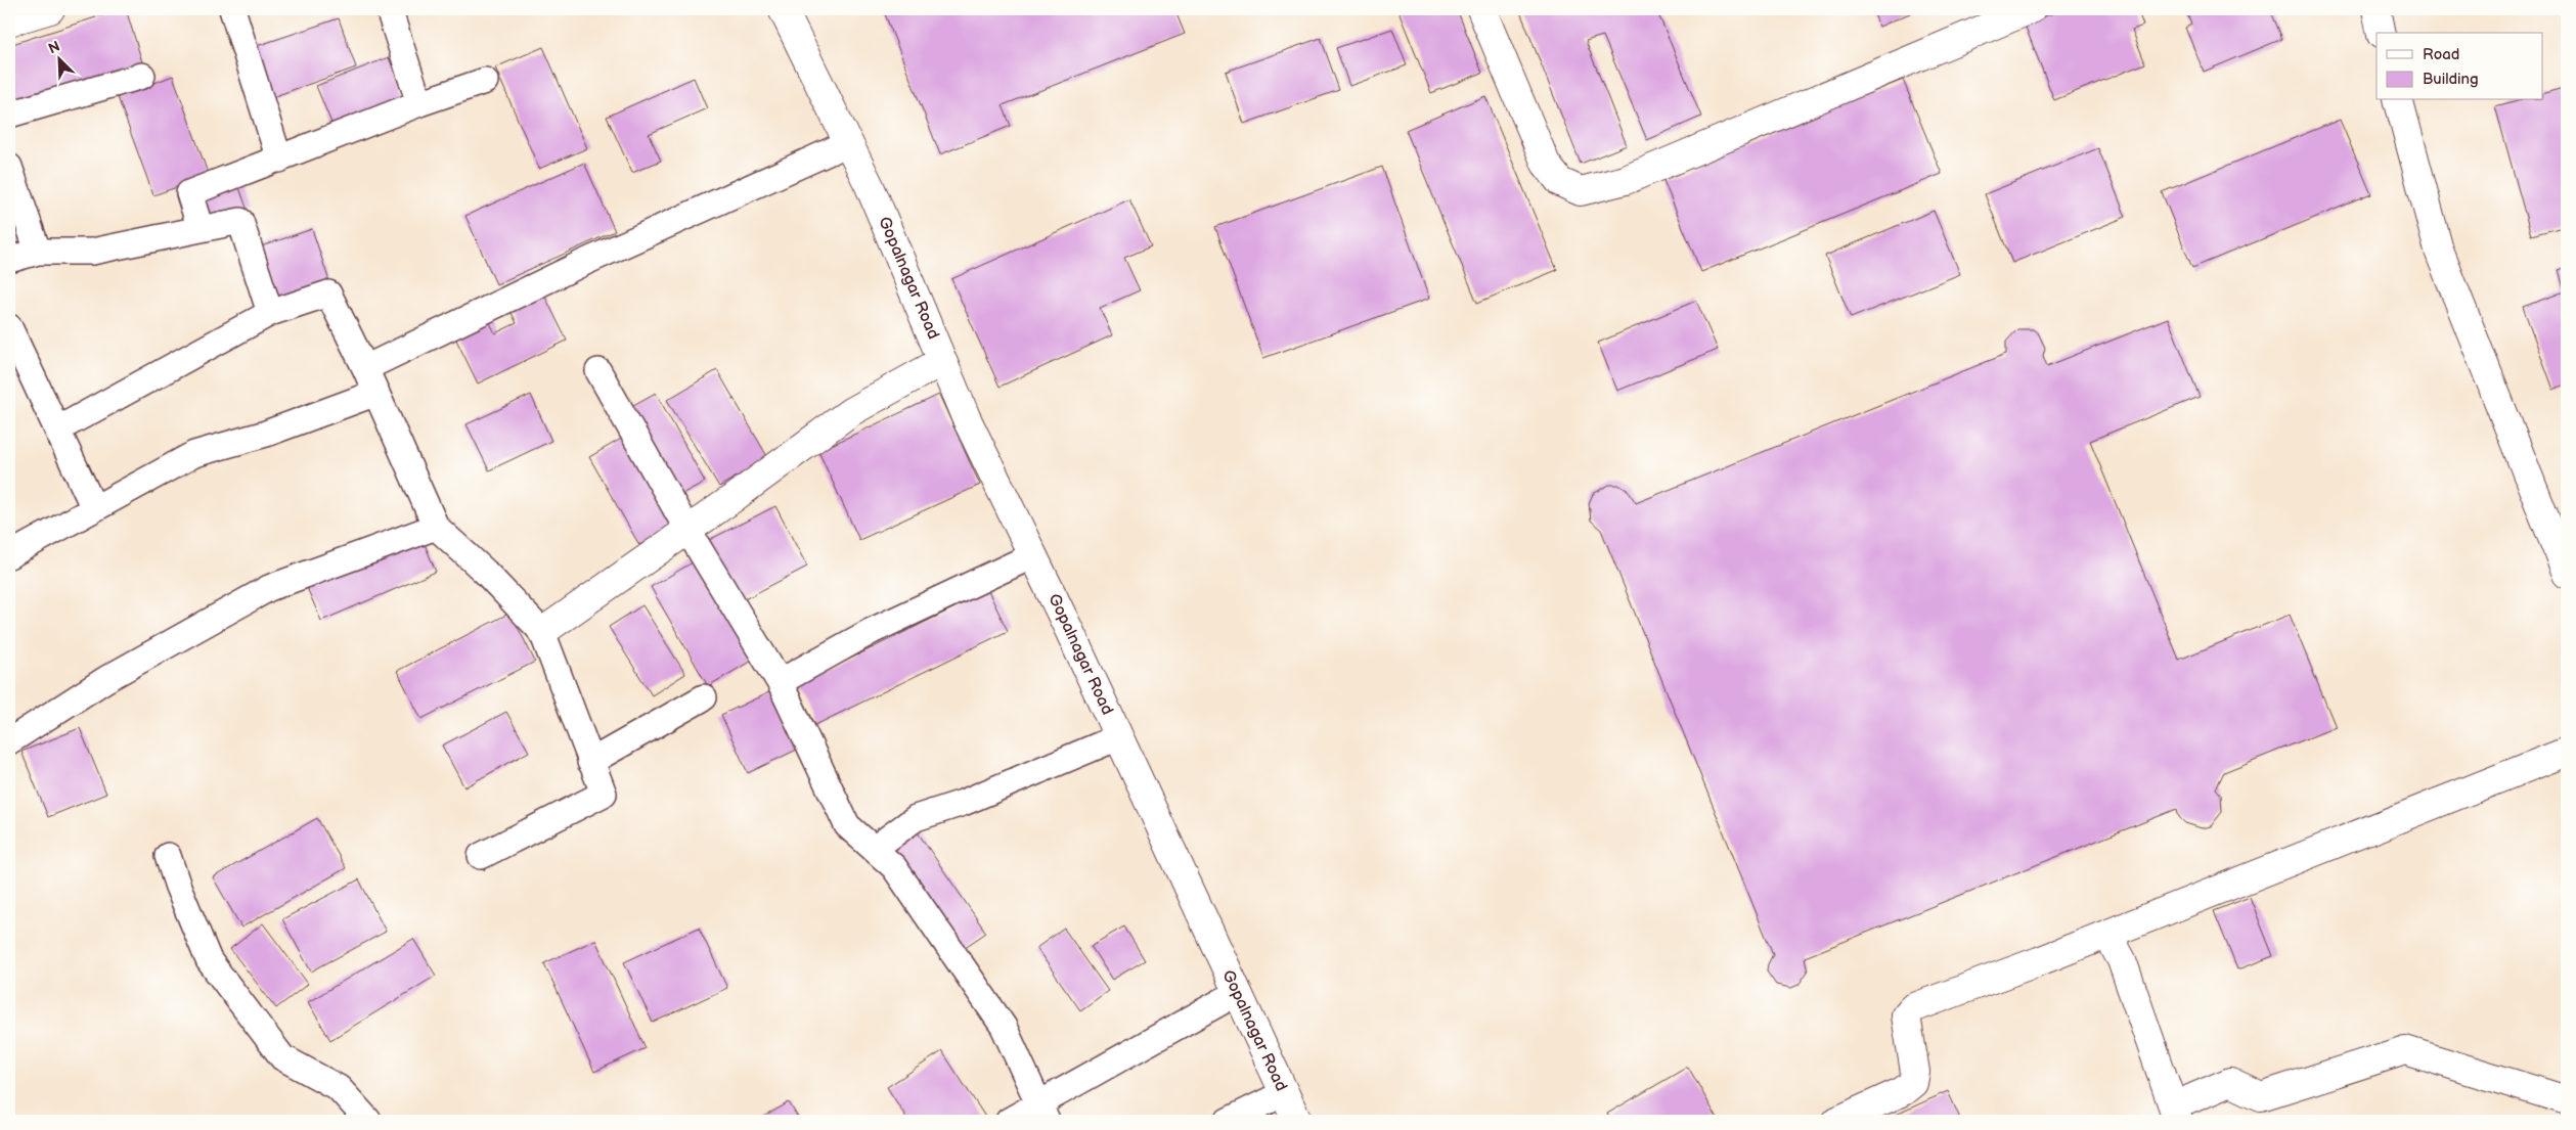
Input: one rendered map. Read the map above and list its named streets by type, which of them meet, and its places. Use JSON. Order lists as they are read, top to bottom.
{
  "streets": {
    "street": ["Gopalnagar Road"]
  },
  "legend": ["Road", "Building"],
  "north": "top left"
}
